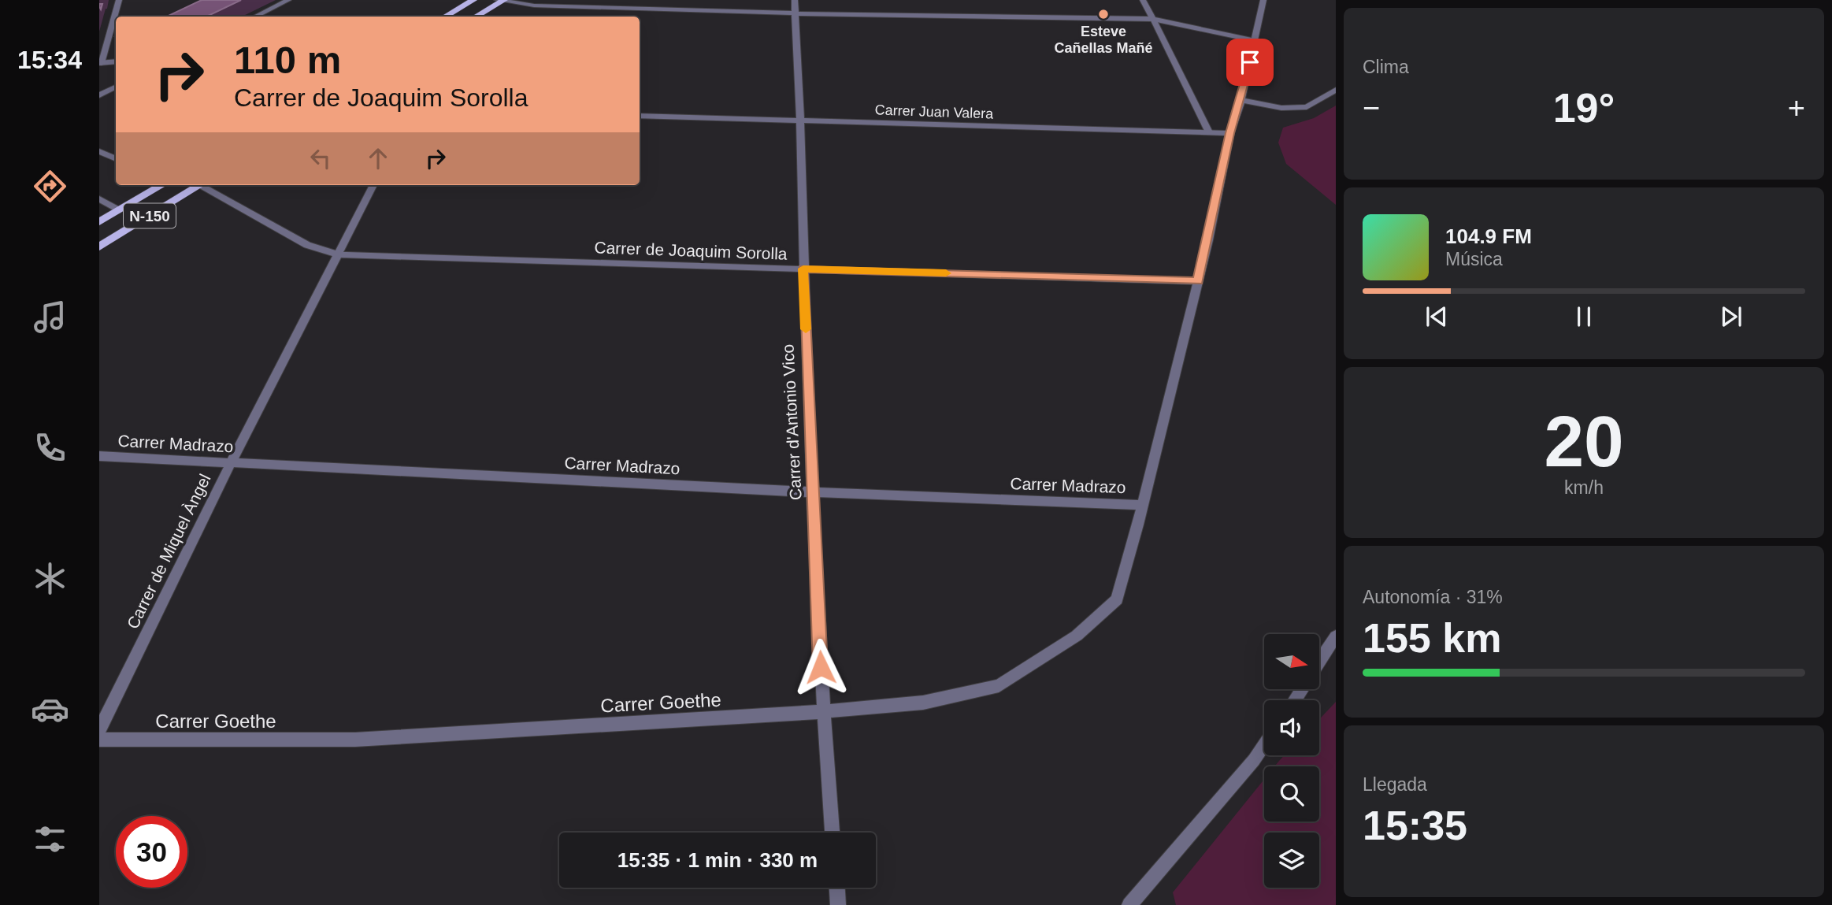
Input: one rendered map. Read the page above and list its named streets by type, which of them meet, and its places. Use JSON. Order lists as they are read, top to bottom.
{
  "streets": {
    "main road": ["N-150"],
    "street": [
      "Carrer Juan Valera",
      "Carrer de Joaquim Sorolla",
      "Carrer d'Antonio Vico",
      "Carrer Madrazo",
      "Carrer de Miquel Àngel",
      "Carrer Goethe"
    ]
  },
  "crossings": [
    ["Carrer Juan Valera", "Carrer d'Antonio Vico"],
    ["Carrer Juan Valera", "Carrer Goethe"],
    ["Carrer de Joaquim Sorolla", "Carrer d'Antonio Vico"],
    ["Carrer de Joaquim Sorolla", "Carrer de Miquel Àngel"],
    ["Carrer de Joaquim Sorolla", "Carrer Goethe"],
    ["Carrer d'Antonio Vico", "Carrer Madrazo"],
    ["Carrer d'Antonio Vico", "Carrer Goethe"],
    ["Carrer Madrazo", "Carrer de Miquel Àngel"],
    ["Carrer Madrazo", "Carrer Goethe"]
  ],
  "places": ["Esteve Cañellas Mañé"],
  "north": "right",
  "page": {
    "tabs": "15:34",
    "tile": [
      "Clima",
      ["20", "km/h"],
      ["Autonomía · 31%", "155 km"],
      ["Llegada", "15:35"]
    ],
    "turn": ["110 m", "Carrer de Joaquim Sorolla"],
    "heat": ["−", "19°", "+"],
    "song": ["104.9 FM", "Música"],
    "limit": "30",
    "trip": "15:35 · 1 min · 330 m"
  }
}
